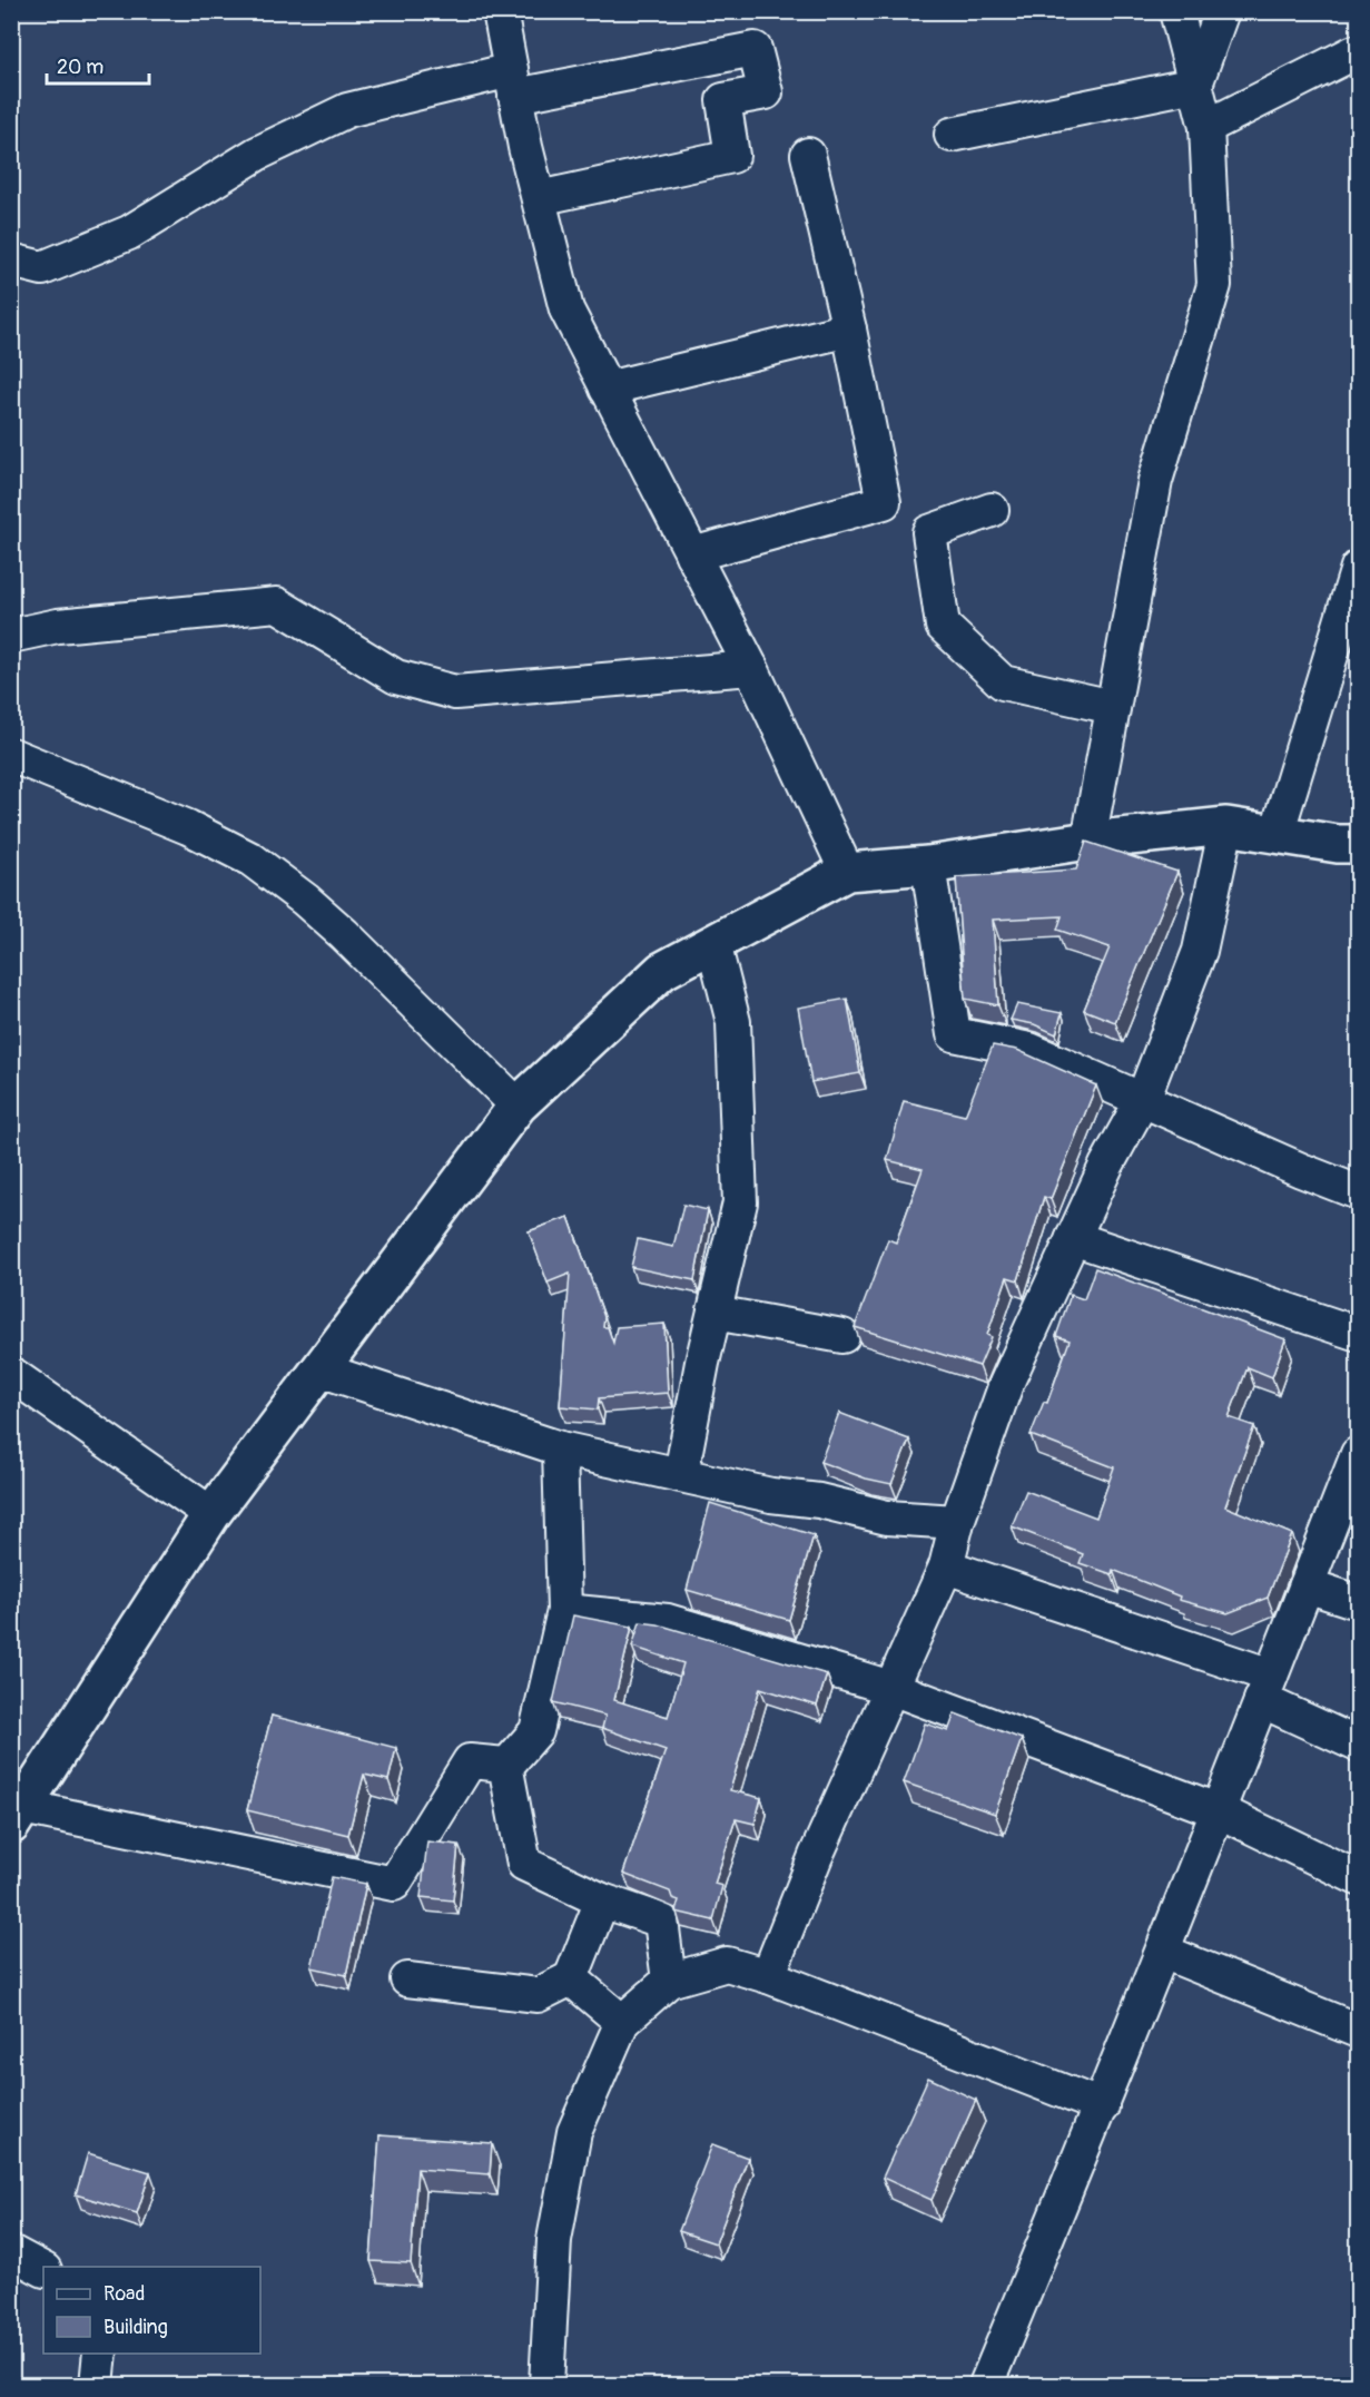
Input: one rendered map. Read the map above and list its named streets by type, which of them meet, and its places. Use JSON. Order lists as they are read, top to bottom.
{
  "legend": ["Road", "Building"],
  "scale_bar": "20 m"
}
